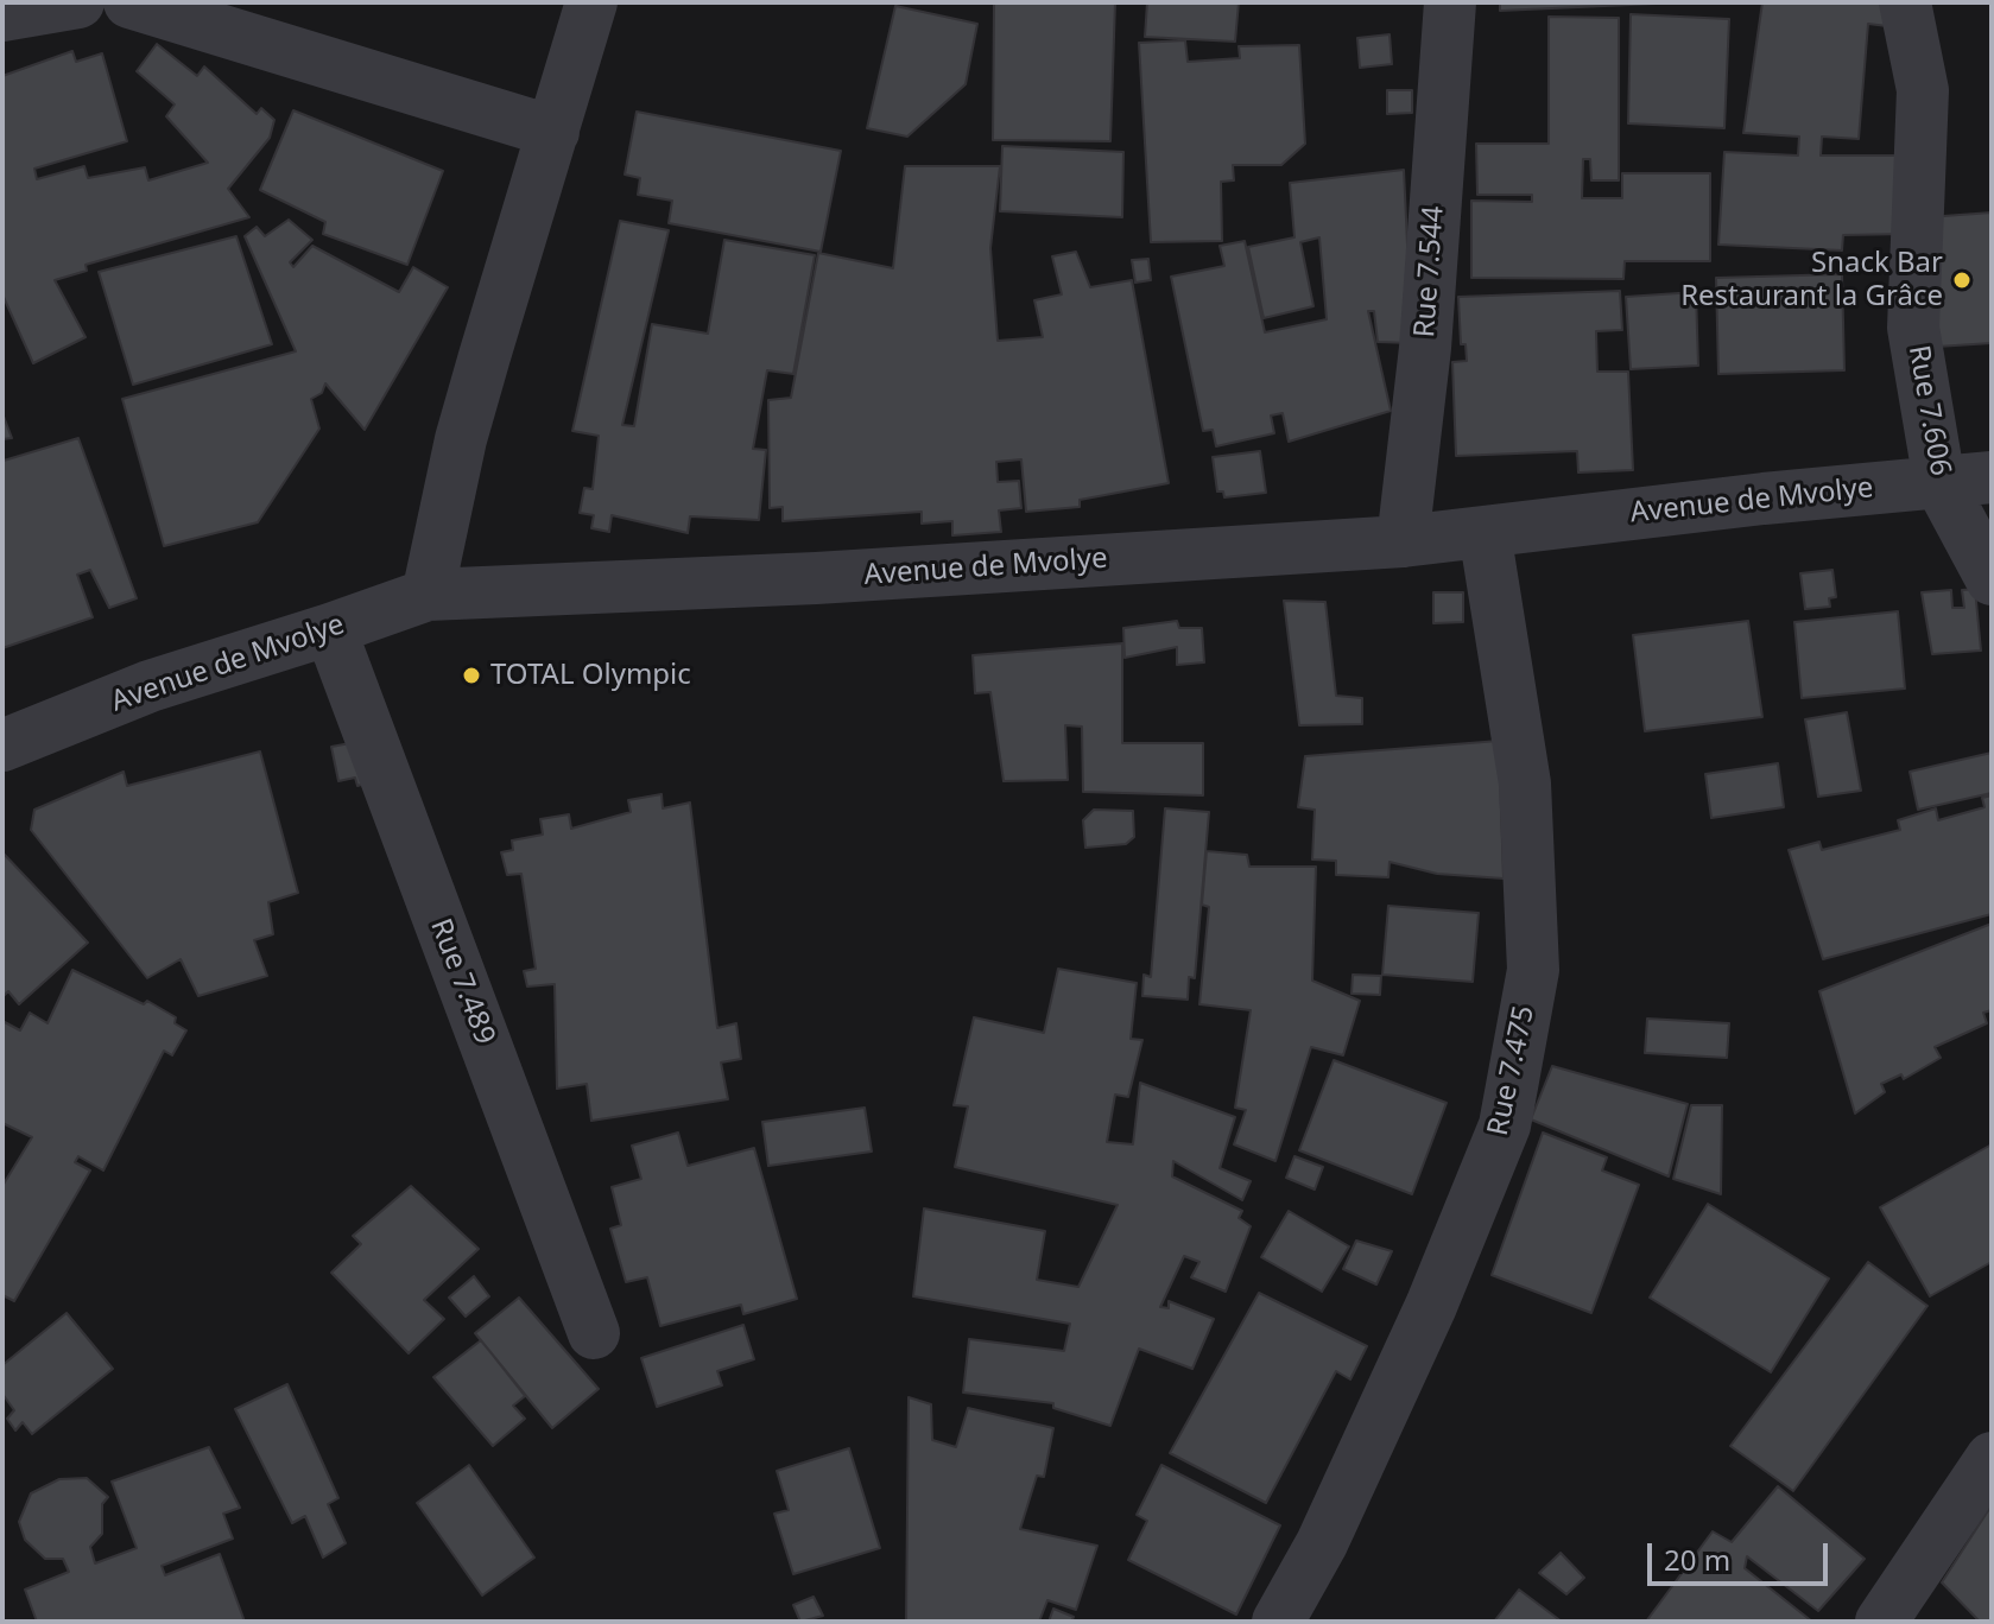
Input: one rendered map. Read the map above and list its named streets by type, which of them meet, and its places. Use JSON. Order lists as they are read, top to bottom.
{
  "streets": {
    "street": [
      "Rue 7.544",
      "Rue 7.606",
      "Avenue de Mvolye",
      "Rue 7.489",
      "Rue 7.475"
    ]
  },
  "crossings": [
    ["Rue 7.544", "Avenue de Mvolye"],
    ["Rue 7.606", "Avenue de Mvolye"],
    ["Avenue de Mvolye", "Rue 7.489"],
    ["Avenue de Mvolye", "Rue 7.475"]
  ],
  "places": ["Snack Bar Restaurant la Grâce", "TOTAL Olympic"],
  "scale_bar": "20 m"
}
